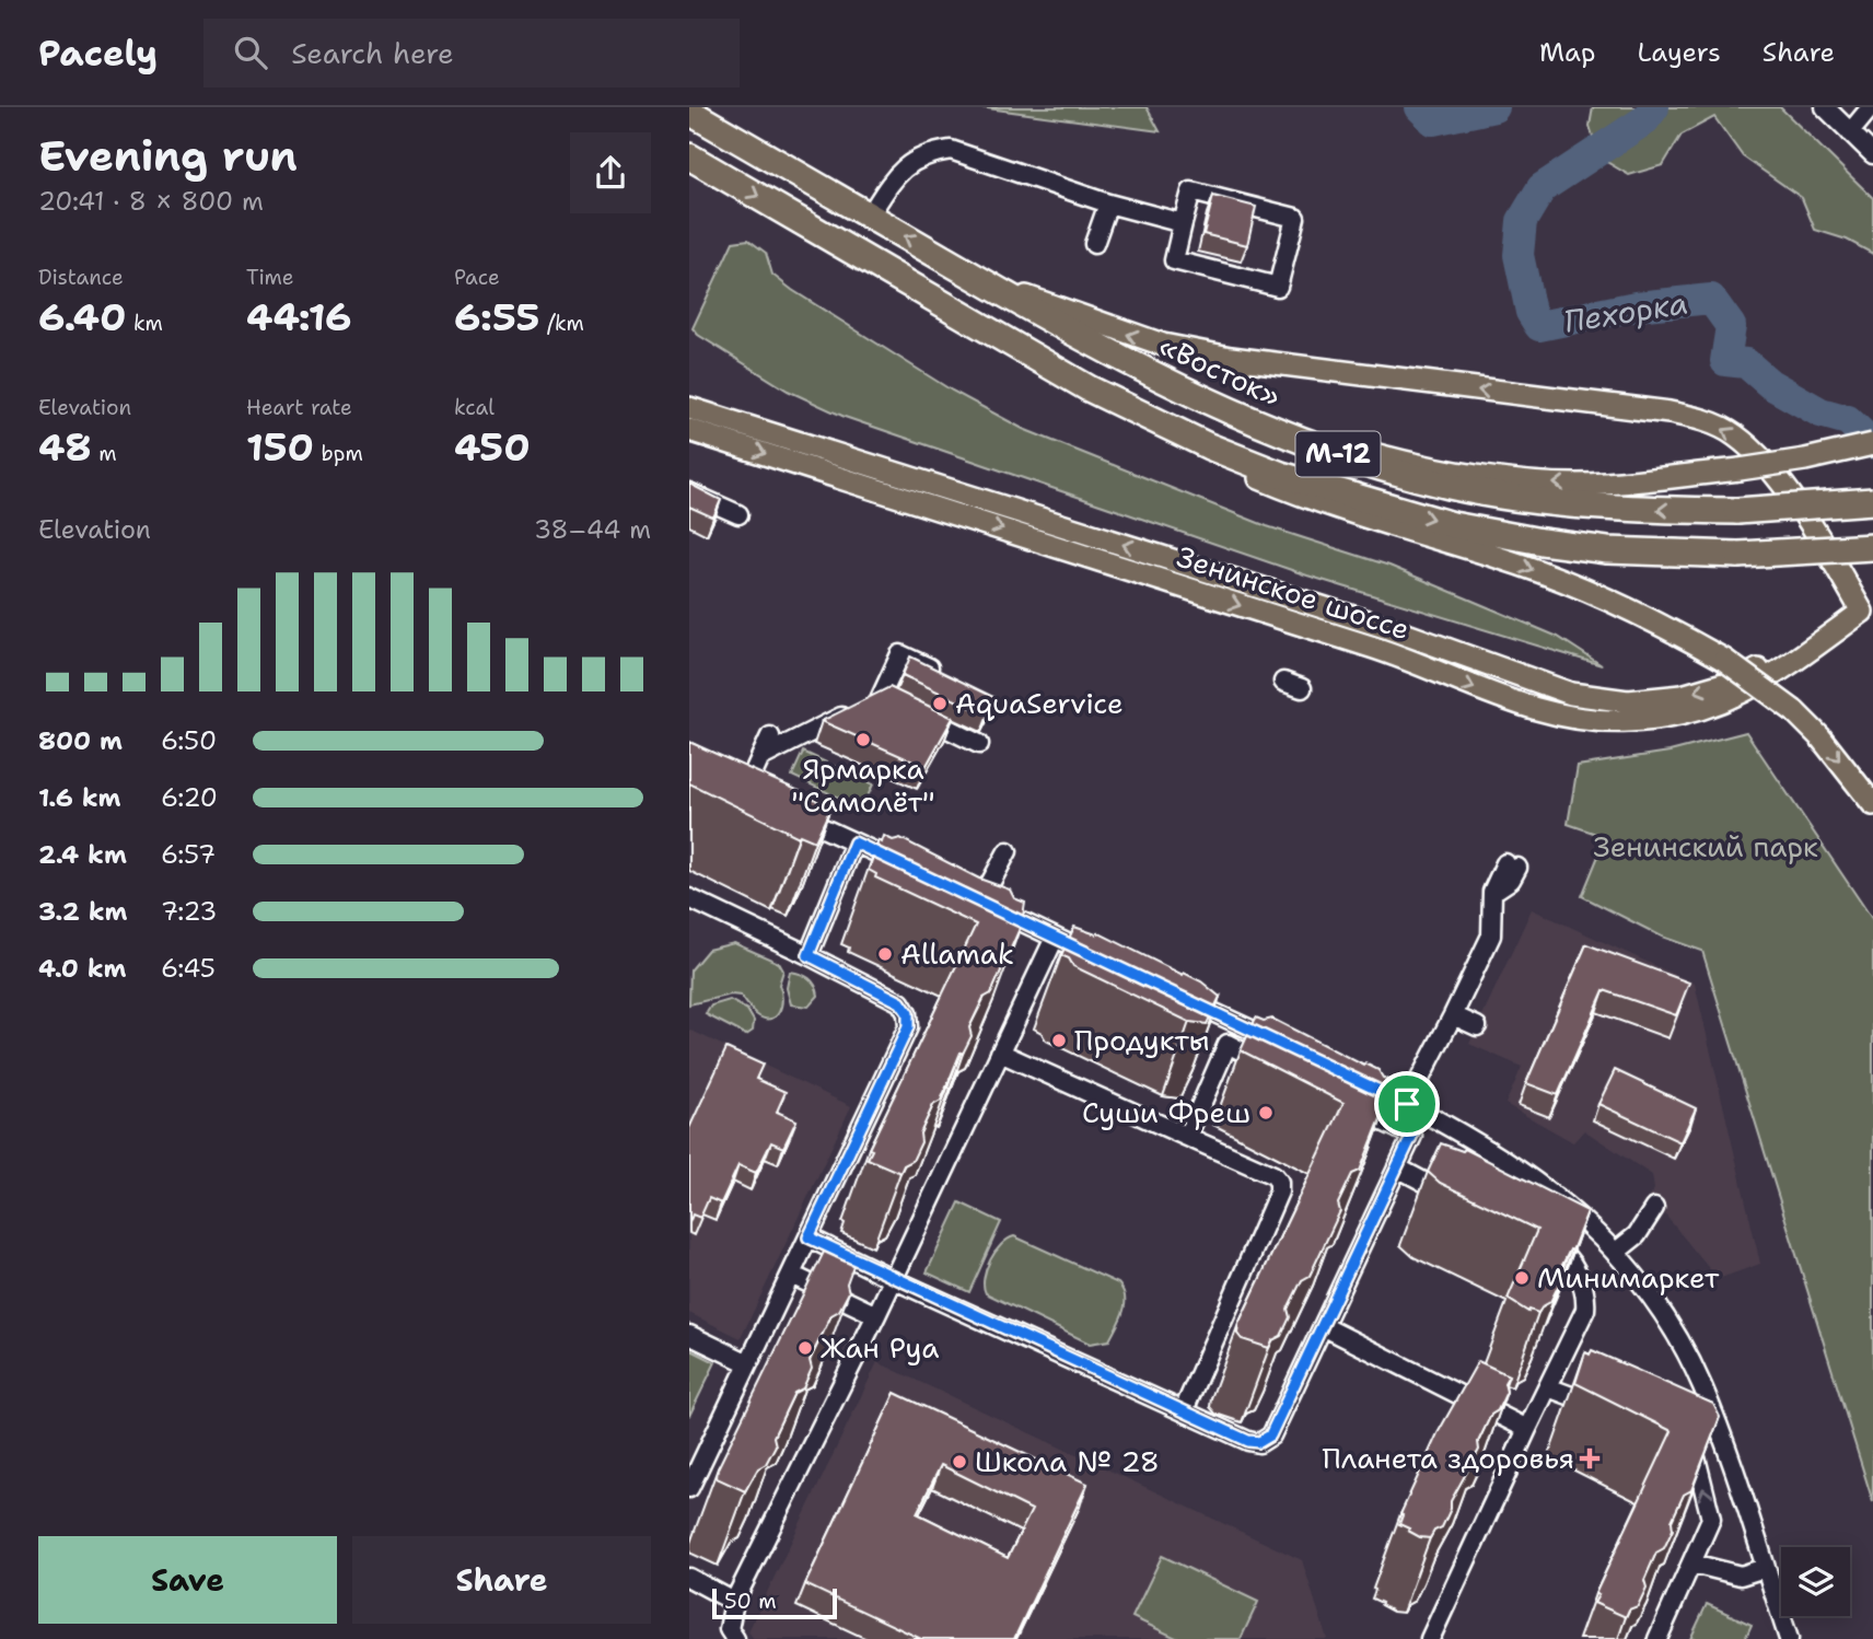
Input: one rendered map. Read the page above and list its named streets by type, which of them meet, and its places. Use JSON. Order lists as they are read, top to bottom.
{
  "streets": {
    "highway": ["«Восток»", "М-12"],
    "main road": ["Зенинское шоссе"]
  },
  "water": ["Пехорка"],
  "parks": ["Зенинский парк"],
  "places": {
    "other": [
      "AquaService",
      "Ярмарка \"Самолёт\"",
      "Allamak",
      "Продукты",
      "Суши Фреш",
      "Минимаркет",
      "Жан Руа",
      "Школа № 28"
    ],
    "health": ["Планета здоровья"]
  },
  "scale_bar": "50 m",
  "page": {
    "header": "Pacely",
    "search": "Search here",
    "nav": ["Map", "Layers", "Share"],
    "heading": ["Evening run", "20:41 · 8 × 800 m"],
    "stats": [
      ["Distance", "6.40 km"],
      ["Time", "44:16"],
      ["Pace", "6:55 /km"],
      ["Elevation", "48 m"],
      ["Heart rate", "150 bpm"],
      ["kcal", "450"]
    ],
    "chart": ["Elevation", "38–44 m"],
    "list": [
      {
        "name": "800 m",
        "note": "6:50"
      },
      {
        "name": "1.6 km",
        "note": "6:20"
      },
      {
        "name": "2.4 km",
        "note": "6:57"
      },
      {
        "name": "3.2 km",
        "note": "7:23"
      },
      {
        "name": "4.0 km",
        "note": "6:45"
      }
    ],
    "buttons": ["Save", "Share"],
    "scale": "50 m"
  }
}
